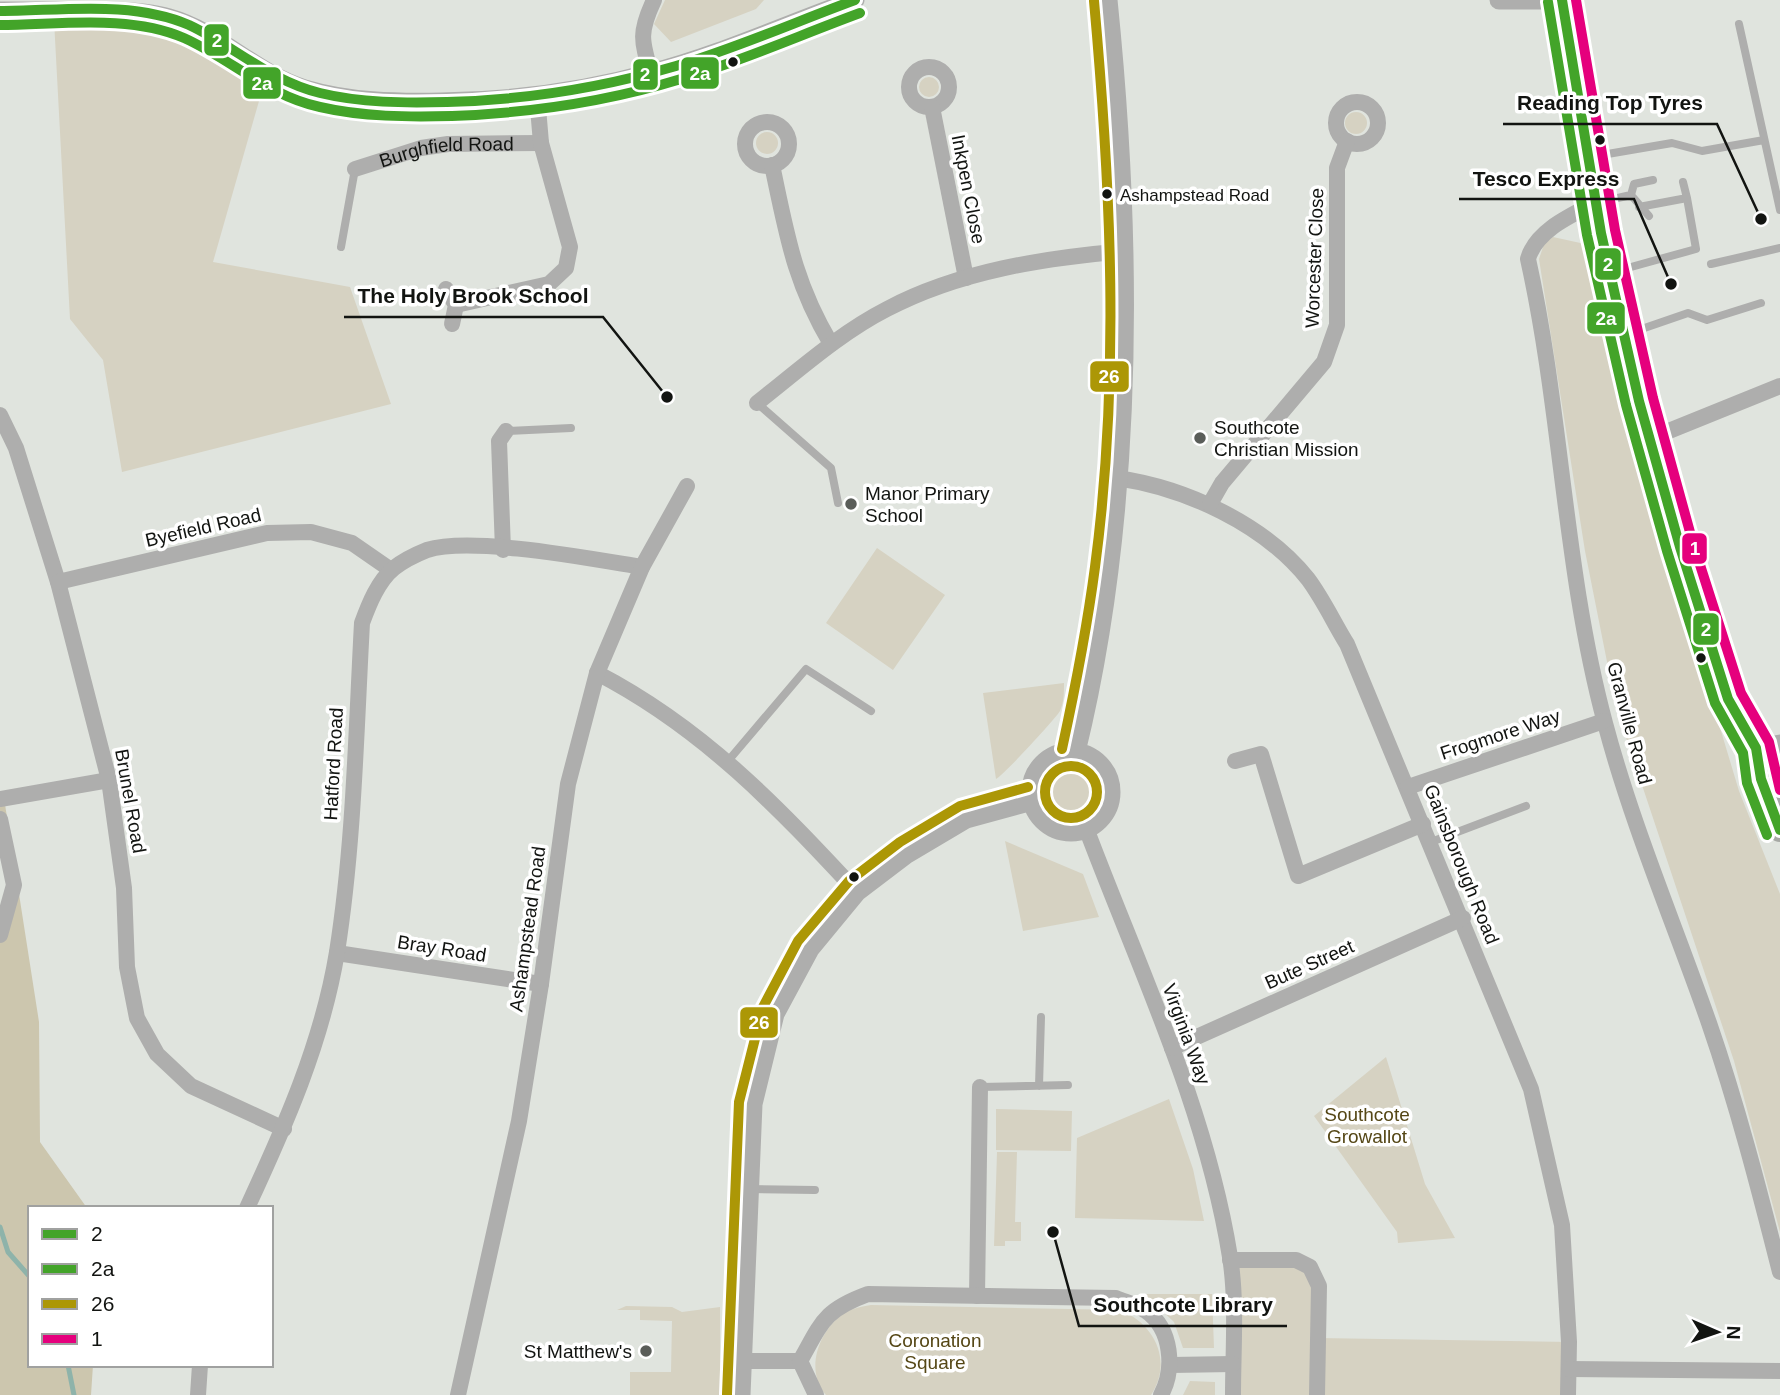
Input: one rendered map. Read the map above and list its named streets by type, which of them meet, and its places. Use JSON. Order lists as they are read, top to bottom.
{
  "streets": {
    "street": [
      "Burghfield Road",
      "Inkpen Close",
      "Worcester Close",
      "Byefield Road",
      "Granville Road",
      "Frogmore Way",
      "Hatford Road",
      "Brunel Road",
      "Gainsborough Road",
      "Ashampstead Road",
      "Bray Road",
      "Bute Street",
      "Virginia Way"
    ]
  },
  "crossings": [
    ["Worcester Close", "Gainsborough Road"],
    ["Byefield Road", "Hatford Road"],
    ["Byefield Road", "Brunel Road"],
    ["Granville Road", "Frogmore Way"],
    ["Frogmore Way", "Gainsborough Road"],
    ["Hatford Road", "Brunel Road"],
    ["Hatford Road", "Ashampstead Road"],
    ["Hatford Road", "Bray Road"],
    ["Gainsborough Road", "Bute Street"],
    ["Ashampstead Road", "Bray Road"],
    ["Bute Street", "Virginia Way"]
  ],
  "parks": ["Southcote Growallot", "Coronation Square"],
  "places": [
    "Ashampstead Road",
    "Reading Top Tyres",
    "Tesco Express",
    "The Holy Brook School",
    "Southcote Christian Mission",
    "Manor Primary School",
    "Southcote Library",
    "St Matthew's"
  ],
  "lines": [
    "transit line 2",
    "transit line 1",
    "transit line 26",
    "transit line 2a"
  ],
  "legend": [
    "2",
    "2a",
    "26",
    "1"
  ],
  "north": "right"
}
